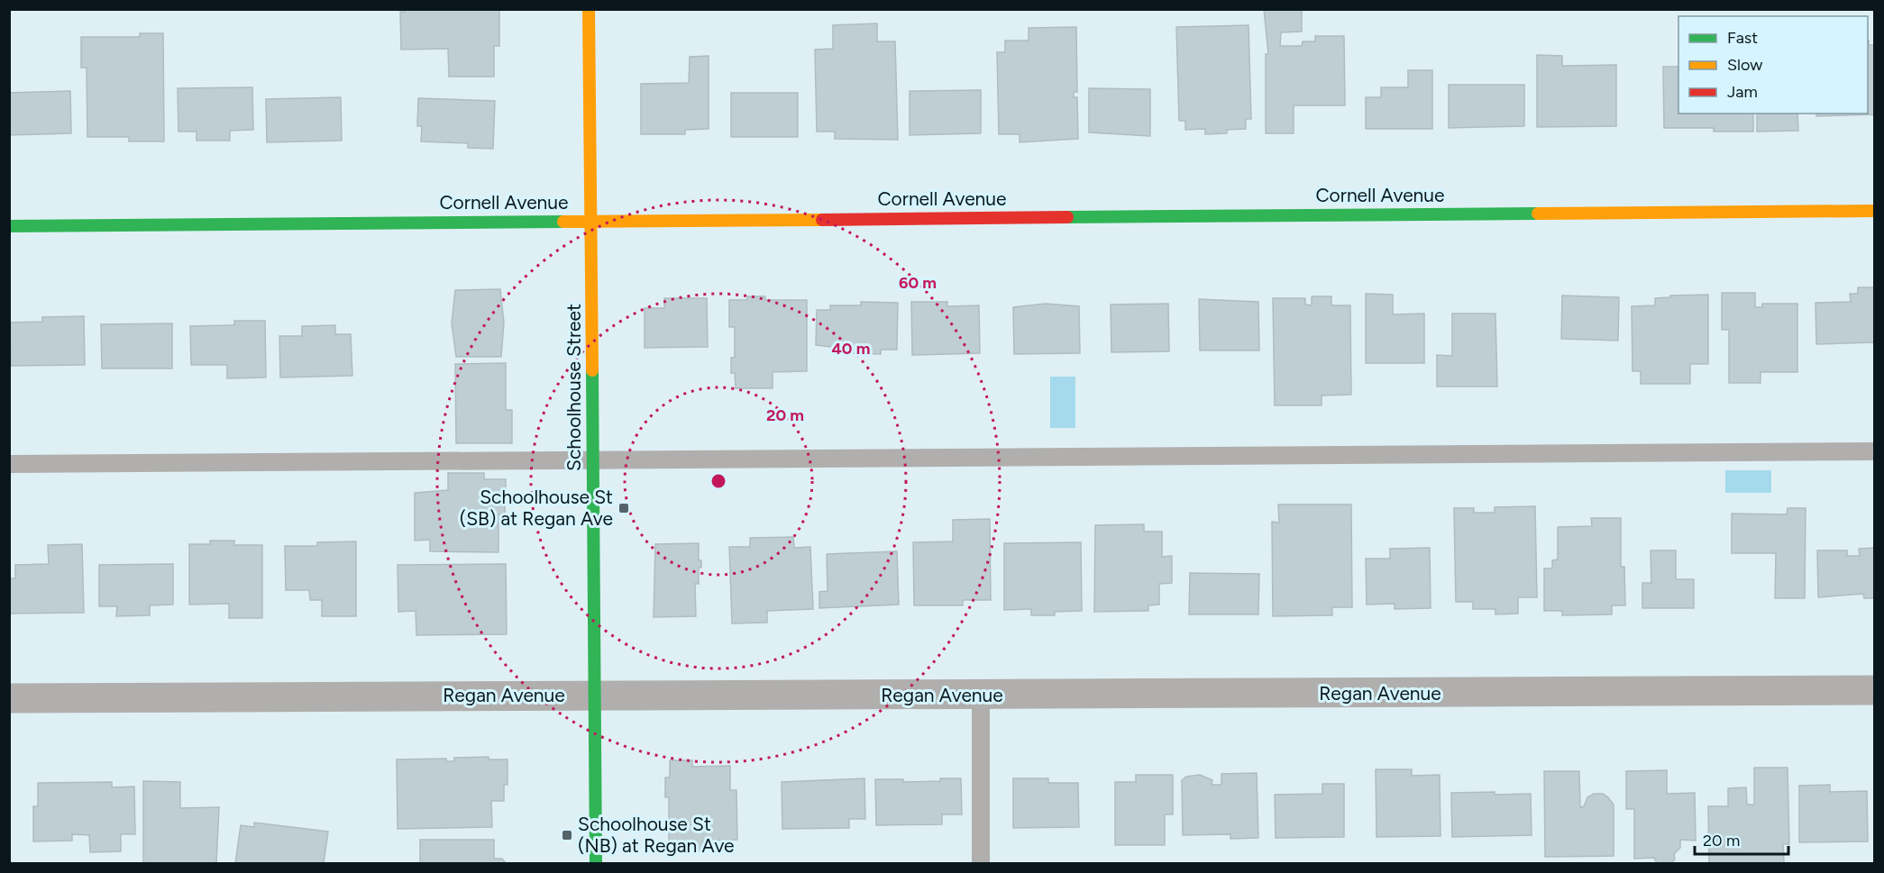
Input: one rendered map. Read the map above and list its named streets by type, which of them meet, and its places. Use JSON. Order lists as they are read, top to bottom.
{
  "streets": {
    "street": ["Cornell Avenue", "Schoolhouse Street", "Regan Avenue"]
  },
  "crossings": [
    ["Cornell Avenue", "Schoolhouse Street"],
    ["Schoolhouse Street", "Regan Avenue"]
  ],
  "places": {
    "transit": ["Schoolhouse St (SB) at Regan Ave", "Schoolhouse St (NB) at Regan Ave"]
  },
  "legend": ["Fast", "Slow", "Jam"],
  "scale_bar": "20 m",
  "rings": ["60 m", "40 m", "20 m"]
}
